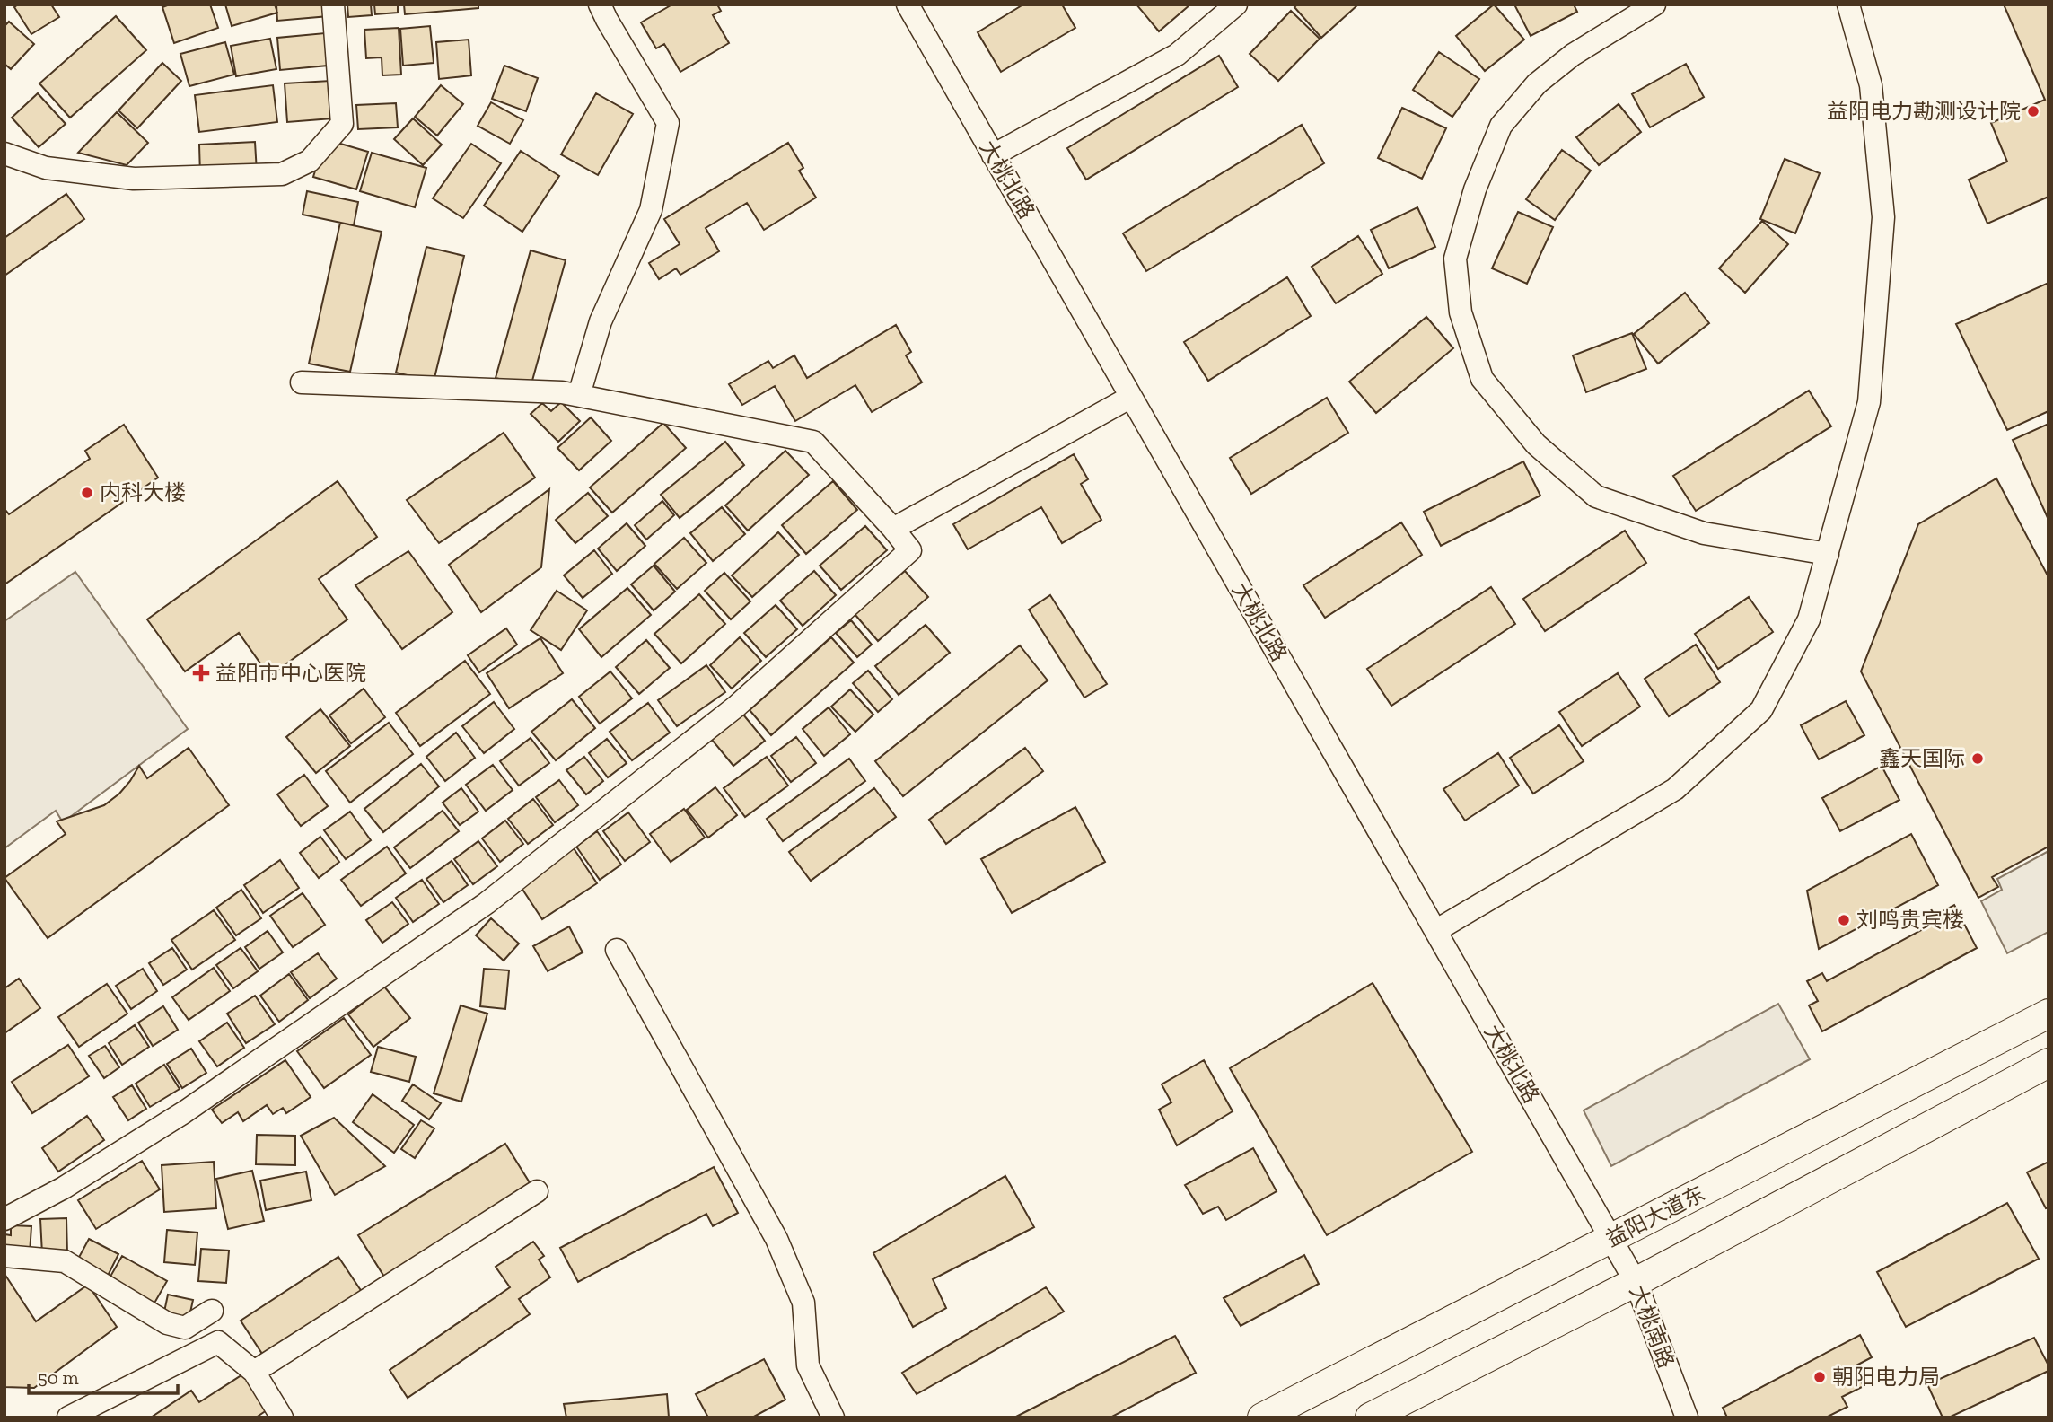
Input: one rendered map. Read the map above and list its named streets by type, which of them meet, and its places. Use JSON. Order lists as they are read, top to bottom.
{
  "streets": {
    "main road": ["益阳大道东"],
    "street": ["大桃北路", "大桃南路"]
  },
  "crossings": [
    ["大桃北路", "益阳大道东"],
    ["大桃北路", "大桃南路"],
    ["益阳大道东", "大桃南路"]
  ],
  "places": {
    "other": [
      "益阳电力勘测设计院",
      "内科大楼",
      "鑫天国际",
      "刘鸣贵宾楼",
      "朝阳电力局"
    ],
    "health": ["益阳市中心医院"]
  },
  "scale_bar": "50 m"
}
